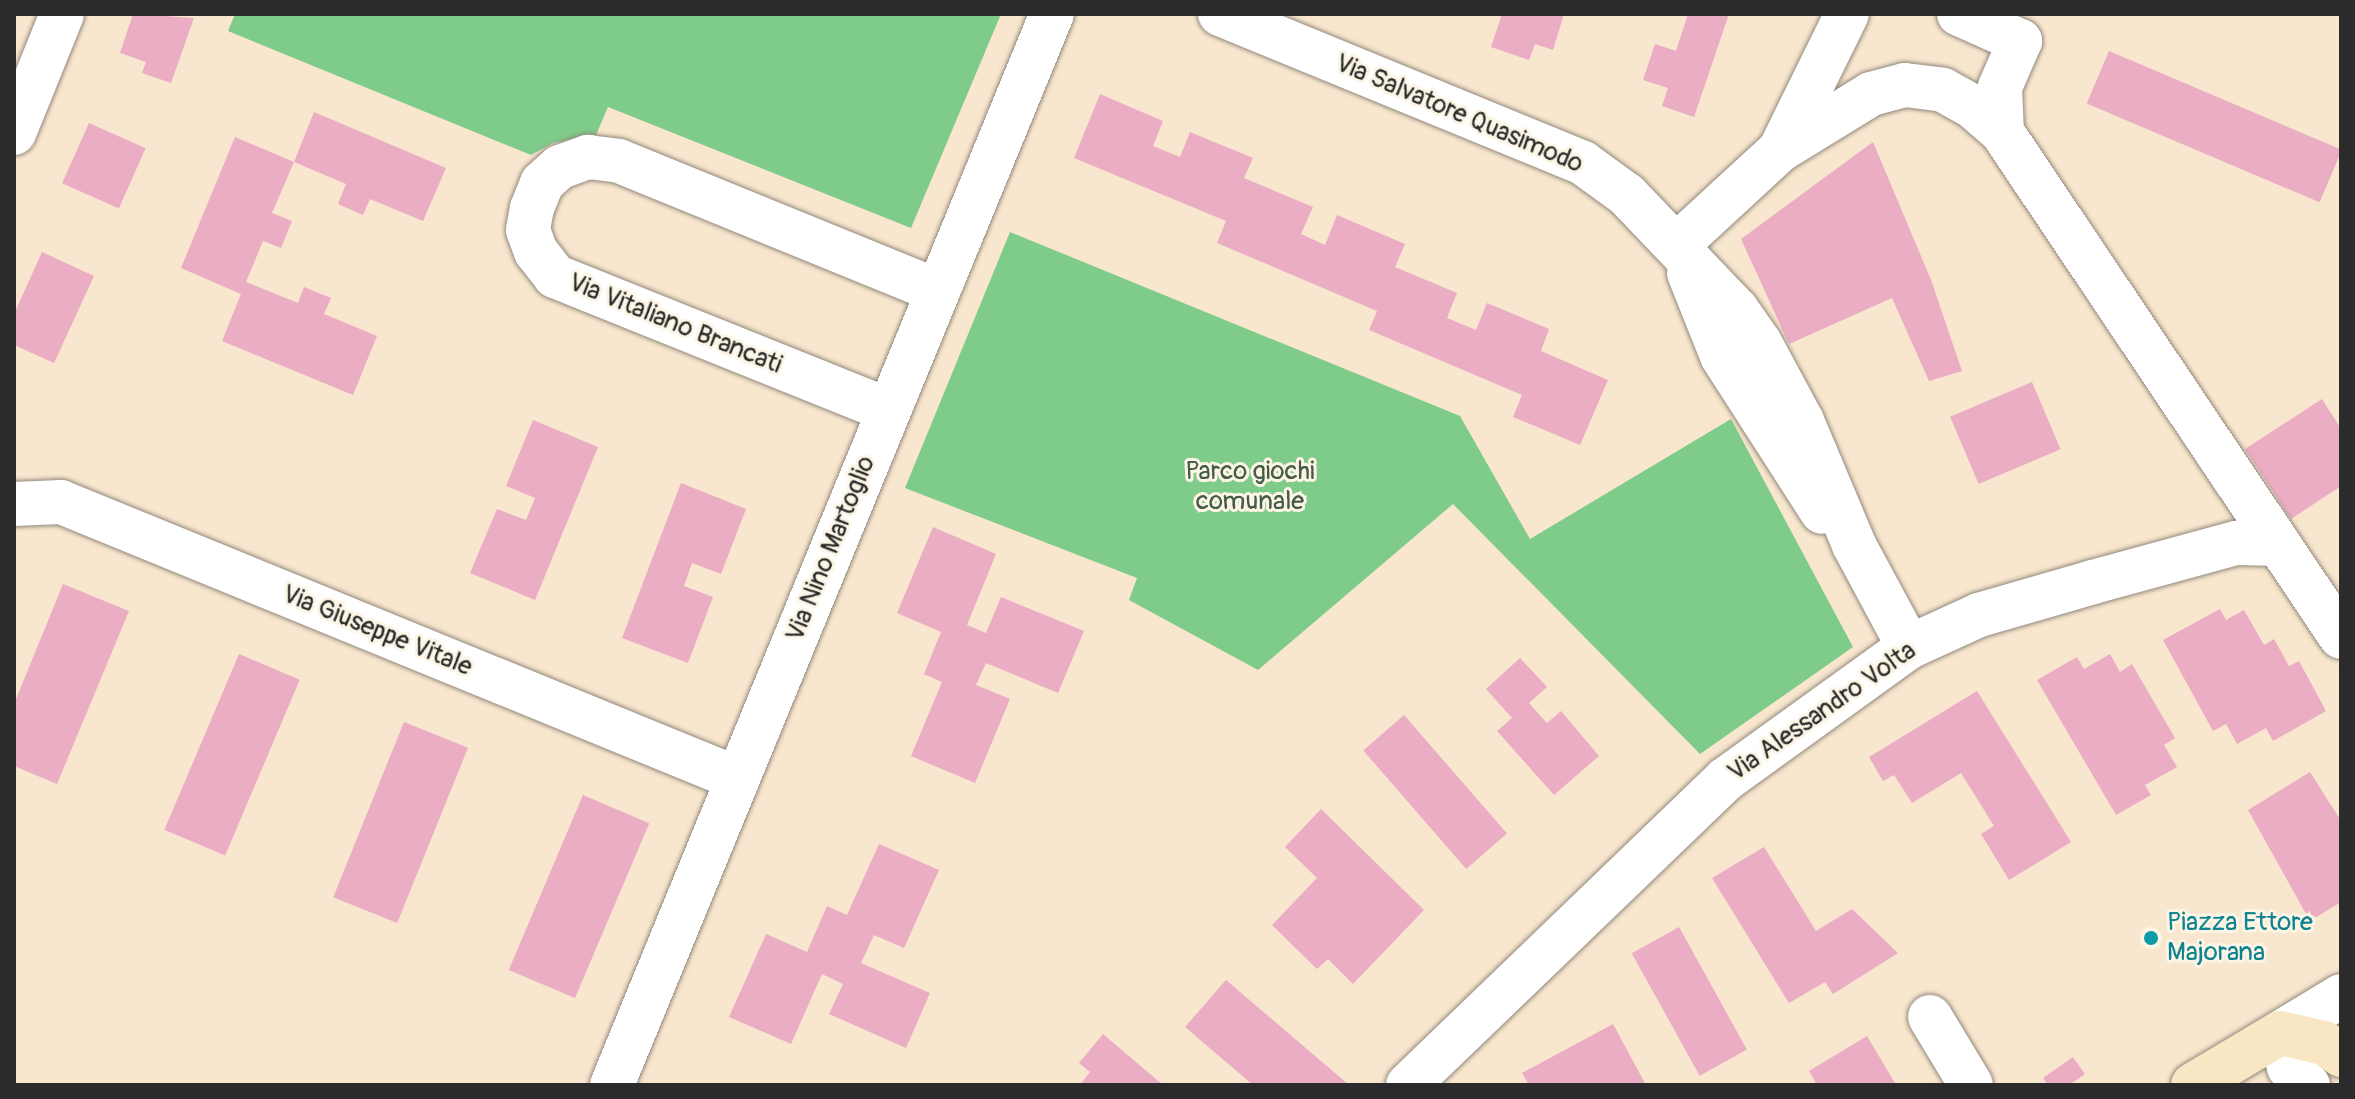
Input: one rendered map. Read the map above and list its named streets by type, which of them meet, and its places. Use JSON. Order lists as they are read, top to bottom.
{
  "streets": {
    "street": [
      "Via Salvatore Quasimodo",
      "Via Vitaliano Brancati",
      "Via Nino Martoglio",
      "Via Giuseppe Vitale",
      "Via Alessandro Volta"
    ]
  },
  "crossings": [
    ["Via Salvatore Quasimodo", "Via Alessandro Volta"],
    ["Via Vitaliano Brancati", "Via Nino Martoglio"],
    ["Via Nino Martoglio", "Via Giuseppe Vitale"]
  ],
  "parks": ["Parco giochi comunale"],
  "places": ["Piazza Ettore Majorana"]
}
